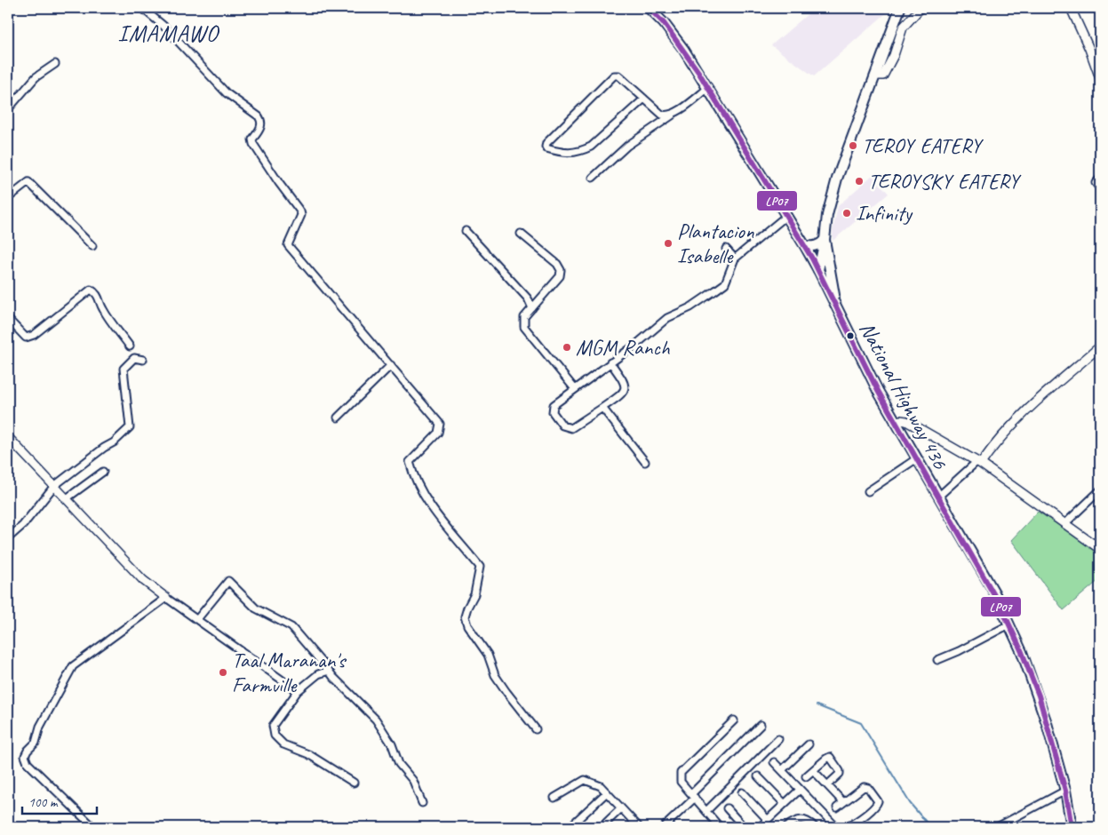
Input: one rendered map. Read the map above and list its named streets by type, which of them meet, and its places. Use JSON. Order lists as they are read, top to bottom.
{
  "streets": {
    "main road": ["National Highway 436"]
  },
  "districts": ["IMAMAWO"],
  "places": [
    "TEROY EATERY",
    "TEROYSKY EATERY",
    "Infinity",
    "Plantacion Isabelle",
    "MGM Ranch",
    "Taal Maranan's Farmville"
  ],
  "lines": ["transit line LP07"],
  "scale_bar": "100 m"
}
